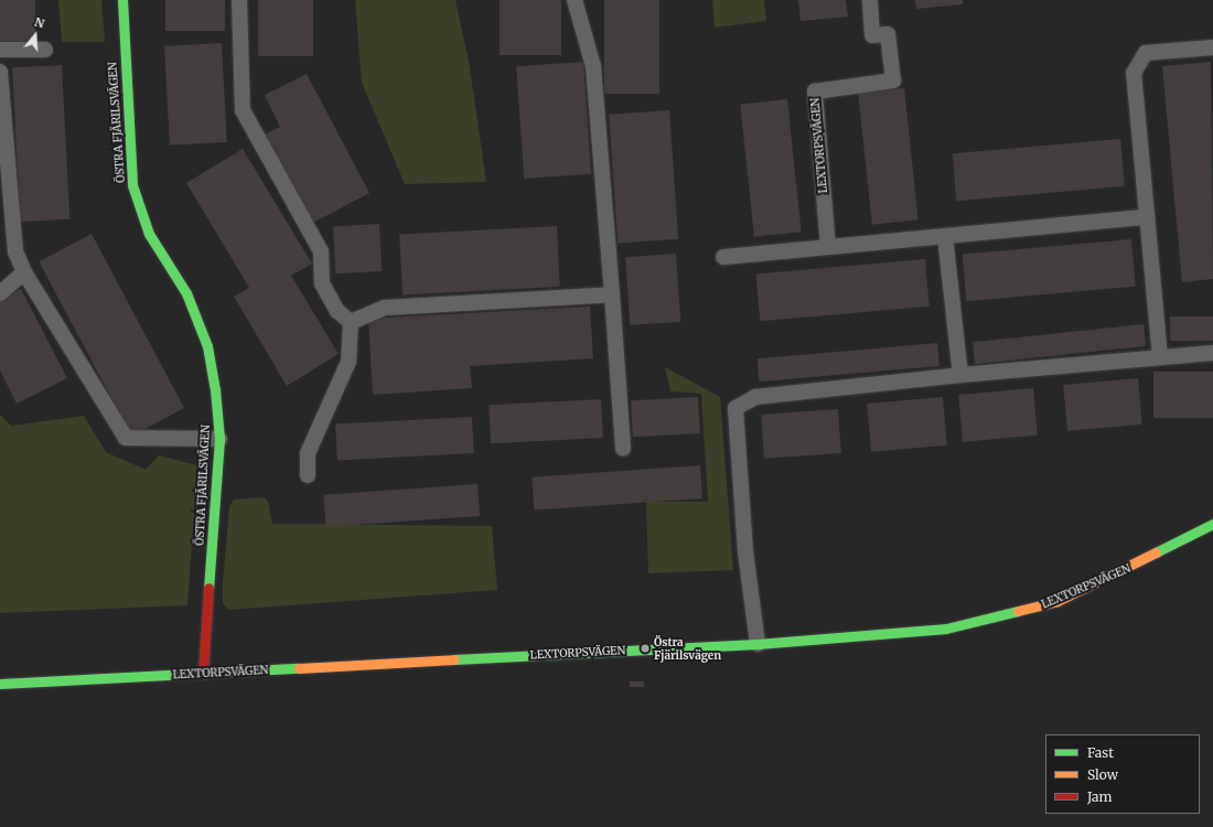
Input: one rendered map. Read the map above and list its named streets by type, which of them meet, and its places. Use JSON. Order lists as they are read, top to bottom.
{
  "streets": {
    "street": ["ÖSTRA FJÄRILSVÄGEN", "LEXTORPSVÄGEN"]
  },
  "crossings": [
    ["ÖSTRA FJÄRILSVÄGEN", "LEXTORPSVÄGEN"]
  ],
  "places": ["Östra Fjärilsvägen"],
  "legend": ["Fast", "Slow", "Jam"],
  "north": "top"
}
